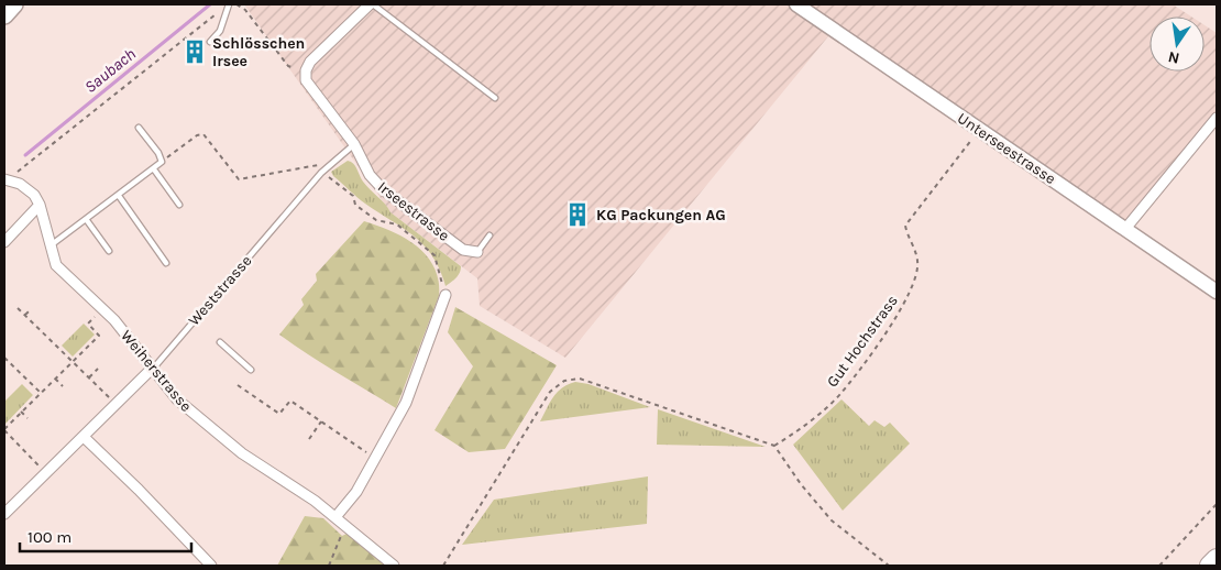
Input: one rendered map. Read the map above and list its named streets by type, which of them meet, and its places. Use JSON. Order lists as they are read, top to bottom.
{
  "streets": {
    "street": [
      "Unterseestrasse",
      "Irseestrasse",
      "Weststrasse",
      "Weiherstrasse"
    ],
    "path": ["Gut Hochstrass"]
  },
  "crossings": [
    ["Irseestrasse", "Weststrasse"],
    ["Weststrasse", "Weiherstrasse"]
  ],
  "water": ["Saubach"],
  "places": {
    "building": ["Schlösschen Irsee", "KG Packungen AG"]
  },
  "scale_bar": "100 m",
  "north": "bottom"
}
